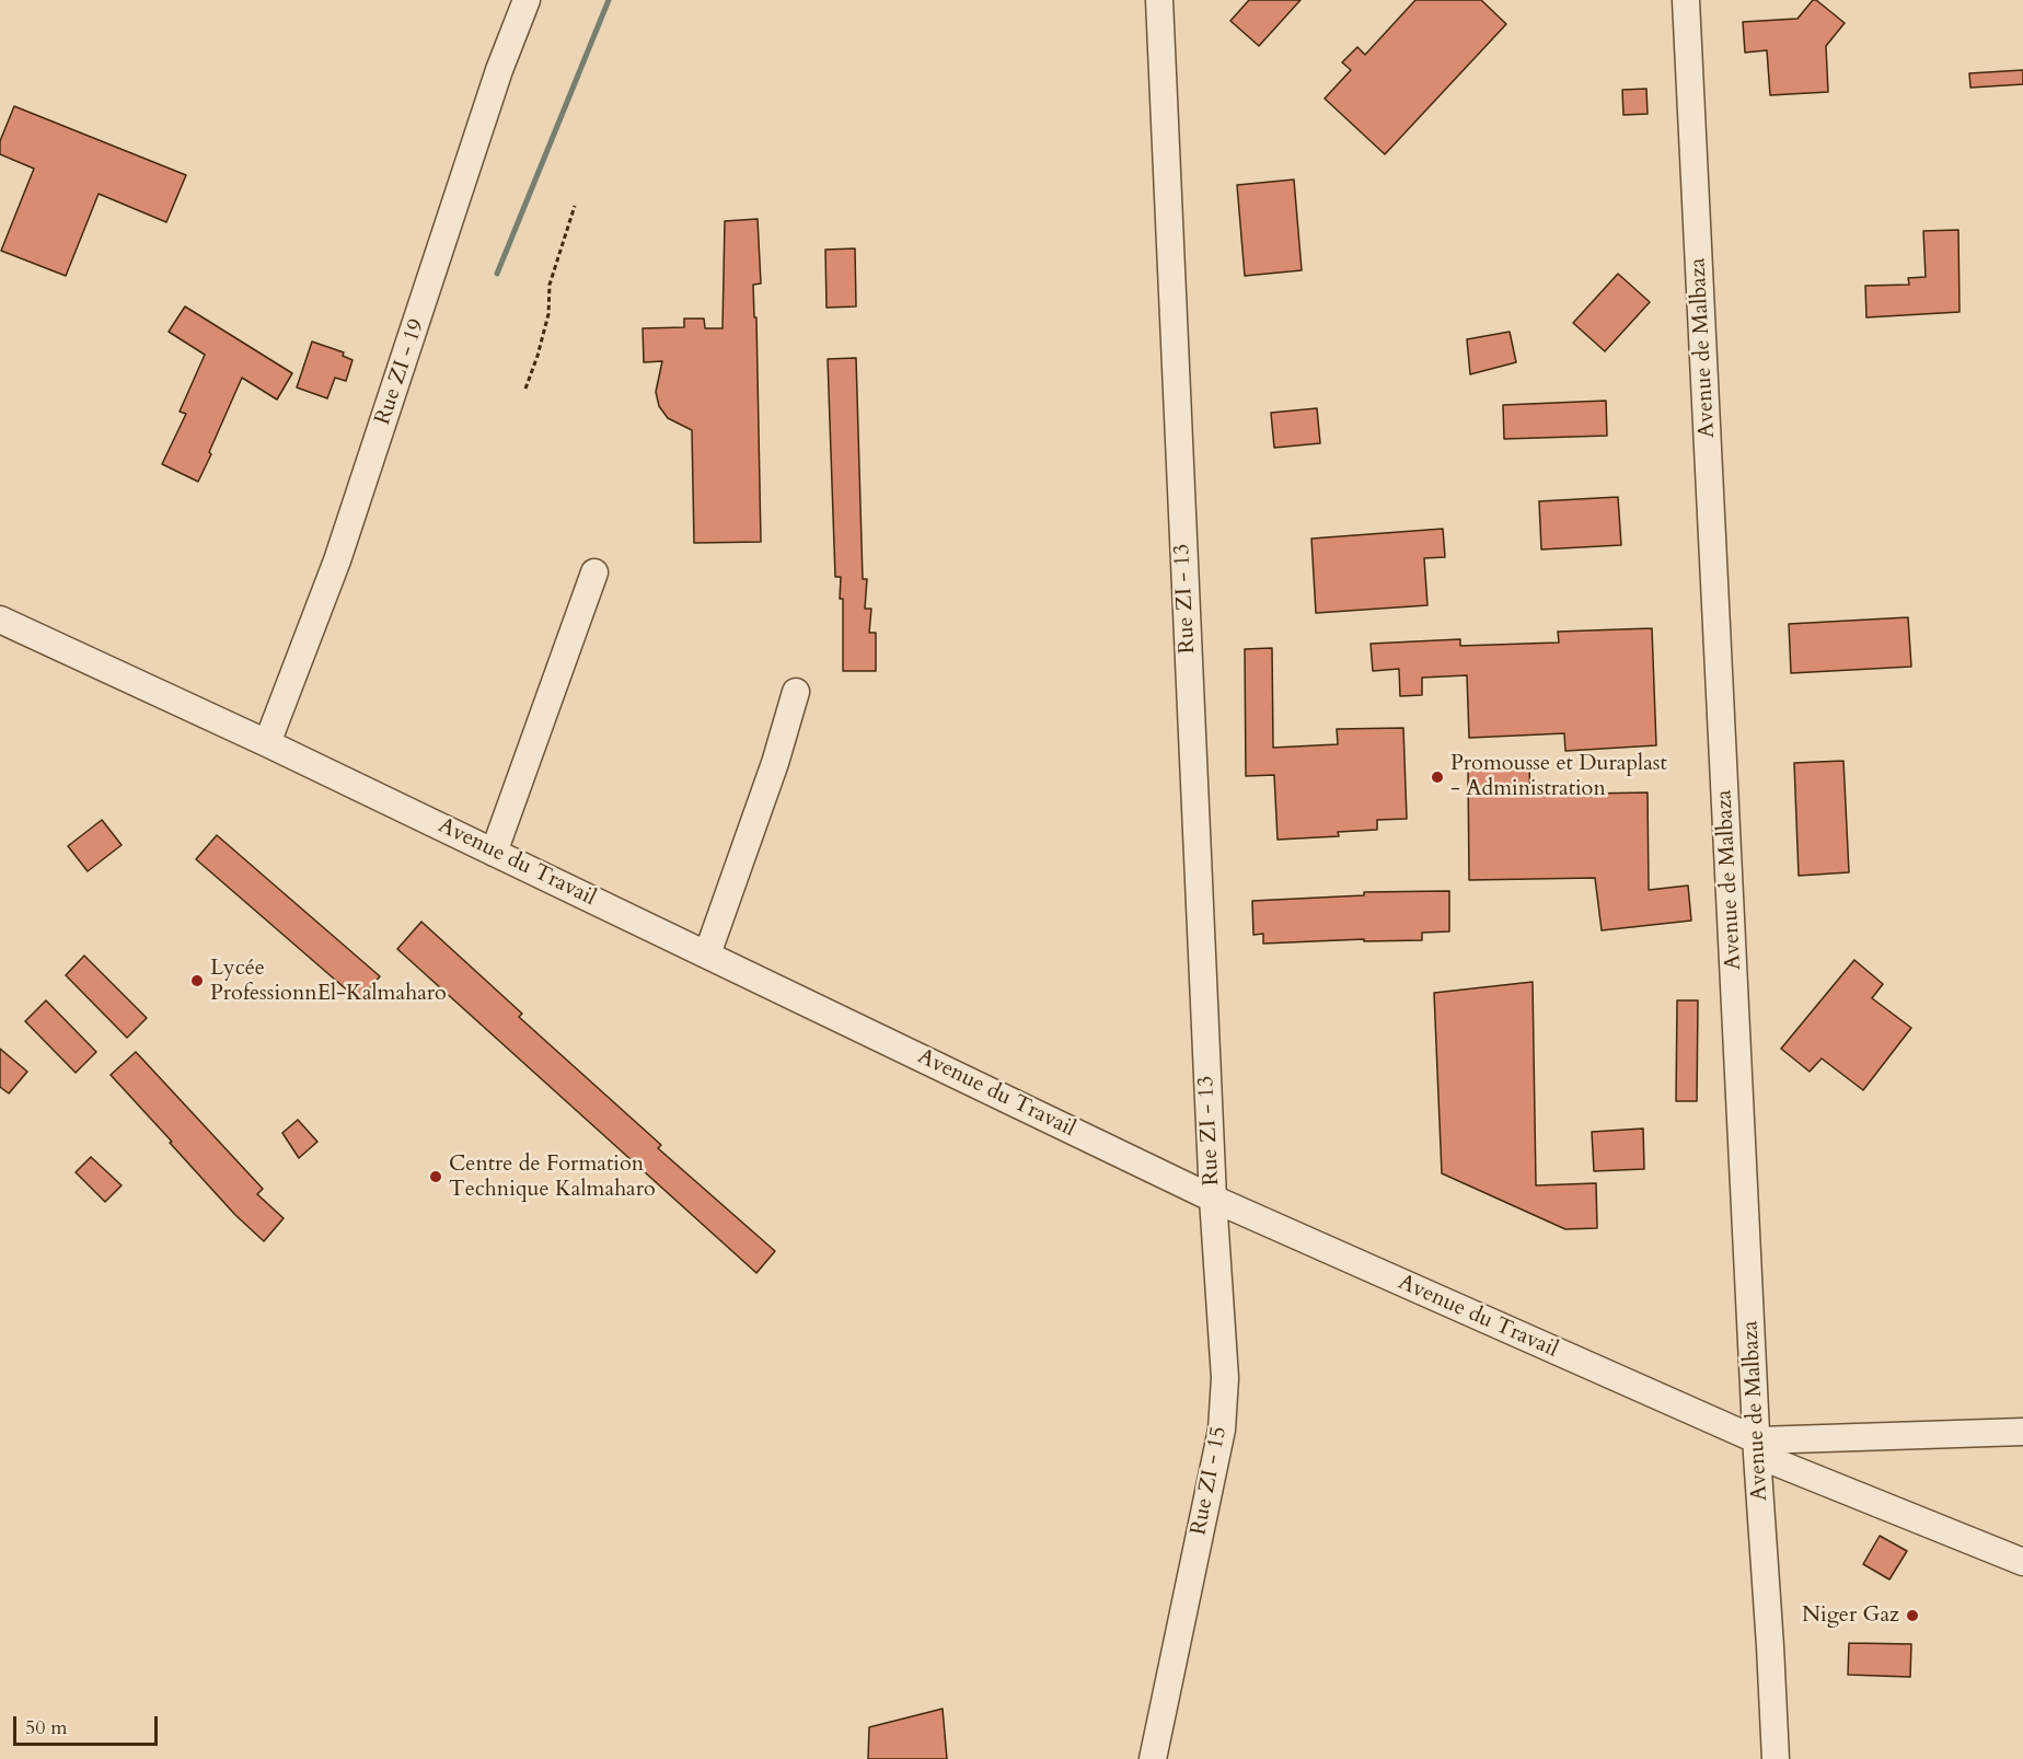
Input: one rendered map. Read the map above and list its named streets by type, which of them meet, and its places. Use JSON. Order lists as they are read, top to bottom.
{
  "streets": {
    "street": [
      "Avenue de Malbaza",
      "Rue ZI - 19",
      "Rue ZI - 13",
      "Avenue du Travail",
      "Rue ZI - 15"
    ]
  },
  "crossings": [
    ["Avenue de Malbaza", "Avenue du Travail"],
    ["Rue ZI - 19", "Avenue du Travail"],
    ["Rue ZI - 13", "Avenue du Travail"],
    ["Rue ZI - 13", "Rue ZI - 15"],
    ["Avenue du Travail", "Rue ZI - 15"]
  ],
  "places": [
    "Promousse et Duraplast - Administration",
    "Lycée ProfessionnEl-Kalmaharo",
    "Centre de Formation Technique Kalmaharo",
    "Niger Gaz"
  ],
  "scale_bar": "50 m"
}
